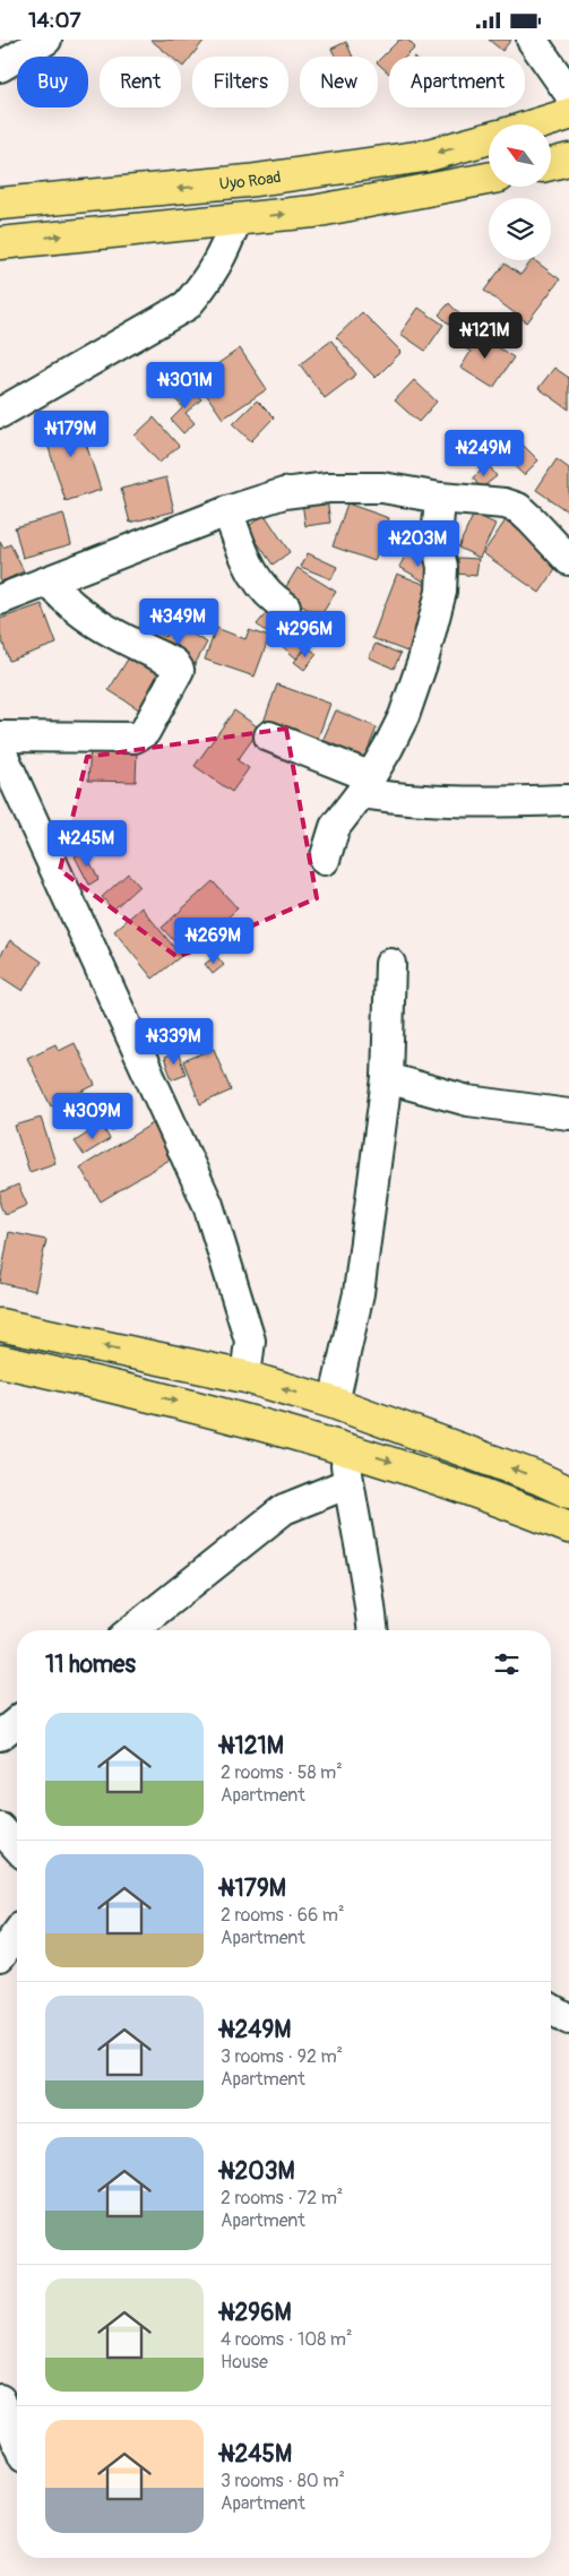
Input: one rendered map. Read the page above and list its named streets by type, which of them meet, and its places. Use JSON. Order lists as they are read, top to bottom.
{
  "streets": {
    "highway": ["Uyo Road"]
  },
  "north": "top left",
  "page": {
    "status": "14:07",
    "chip": [
      "Buy",
      "Rent",
      "Filters",
      "New",
      "Apartment"
    ],
    "price": [
      "₦121M",
      "₦301M",
      "₦179M",
      "₦249M",
      "₦203M",
      "₦349M",
      "₦296M",
      "₦245M",
      "₦269M",
      "₦339M",
      "₦309M"
    ],
    "heading": "11 homes",
    "list": [
      {
        "name": "₦121M",
        "note": "2 rooms · 58 m² · Apartment"
      },
      {
        "name": "₦179M",
        "note": "2 rooms · 66 m² · Apartment"
      },
      {
        "name": "₦249M",
        "note": "3 rooms · 92 m² · Apartment"
      },
      {
        "name": "₦203M",
        "note": "2 rooms · 72 m² · Apartment"
      },
      {
        "name": "₦296M",
        "note": "4 rooms · 108 m² · House"
      },
      {
        "name": "₦245M",
        "note": "3 rooms · 80 m² · Apartment"
      }
    ]
  }
}
